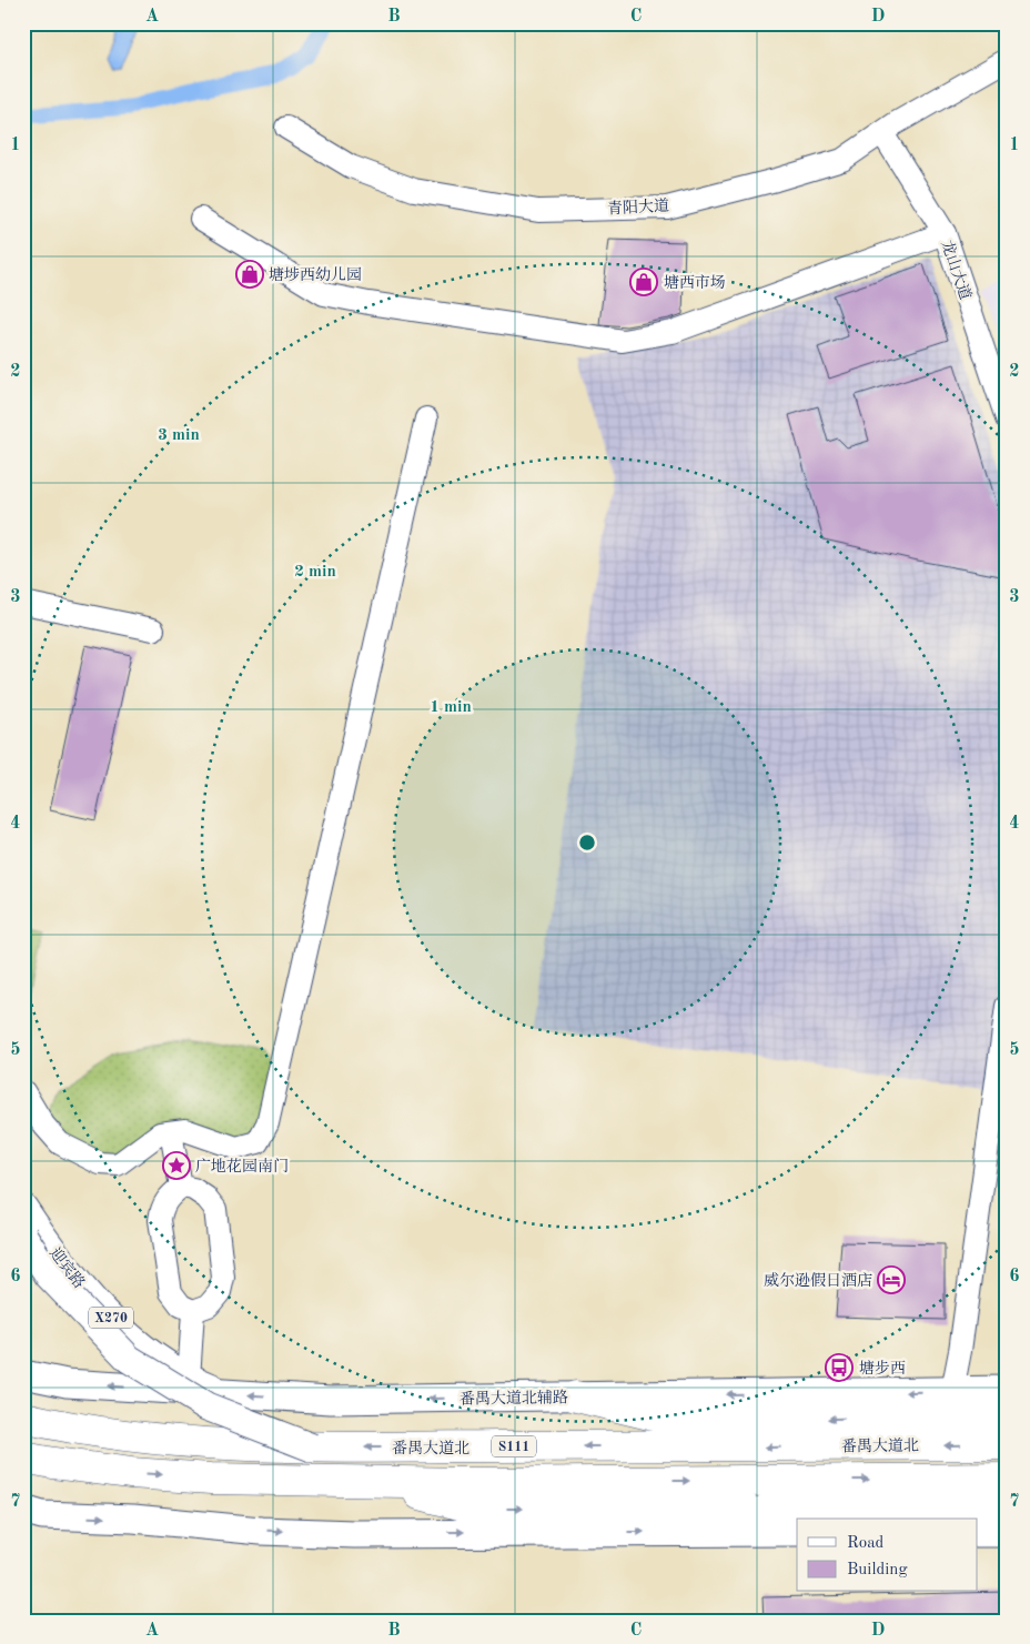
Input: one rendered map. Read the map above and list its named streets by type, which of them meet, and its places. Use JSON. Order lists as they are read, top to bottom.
{
  "streets": {
    "highway": ["番禺大道北", "S111"],
    "main road": ["迎宾路", "X270", "番禺大道北辅路"],
    "street": ["青阳大道", "龙山大道"]
  },
  "crossings": [
    ["青阳大道", "龙山大道"],
    ["迎宾路", "番禺大道北辅路"]
  ],
  "places": {
    "shop": ["塘埗西幼儿园", "塘西市场"],
    "place": ["广地花园南门"],
    "hotel": ["威尔逊假日酒店"],
    "bus stop": ["塘步西"]
  },
  "legend": ["Road", "Building"],
  "grid": {
    "columns": [
      "A",
      "B",
      "C",
      "D"
    ],
    "rows": [
      "1",
      "2",
      "3",
      "4",
      "5",
      "6",
      "7"
    ]
  },
  "rings": ["3 min", "2 min", "1 min"]
}
